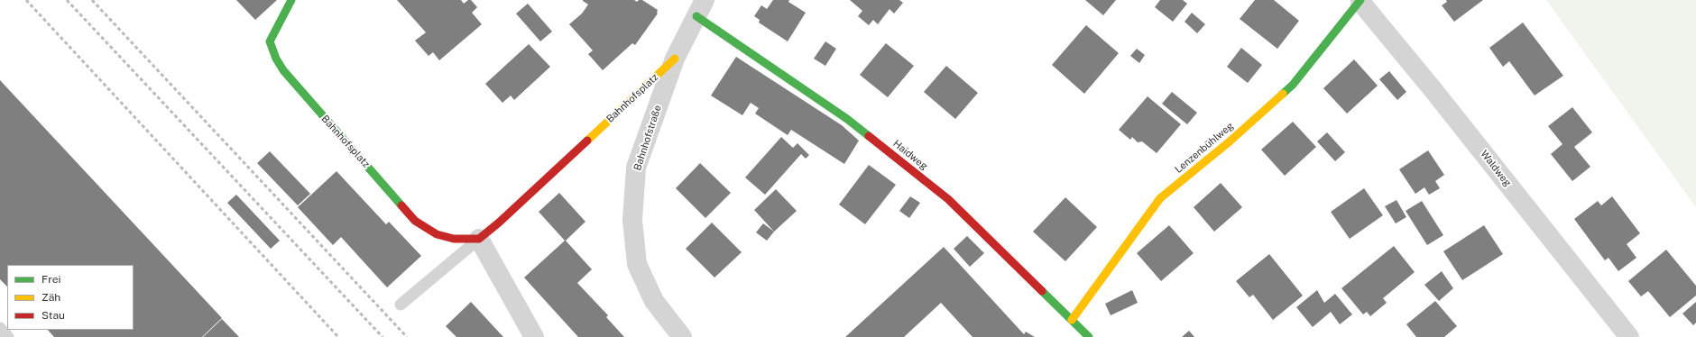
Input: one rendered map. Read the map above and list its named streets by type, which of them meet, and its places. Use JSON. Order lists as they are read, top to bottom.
{
  "streets": {
    "street": [
      "Bahnhofsplatz",
      "Bahnhofstraße",
      "Lenzenbühlweg",
      "Haidweg",
      "Waldweg"
    ]
  },
  "crossings": [
    ["Bahnhofsplatz", "Bahnhofstraße"],
    ["Bahnhofstraße", "Haidweg"],
    ["Lenzenbühlweg", "Haidweg"],
    ["Lenzenbühlweg", "Waldweg"]
  ],
  "legend": ["Frei", "Zäh", "Stau"]
}
